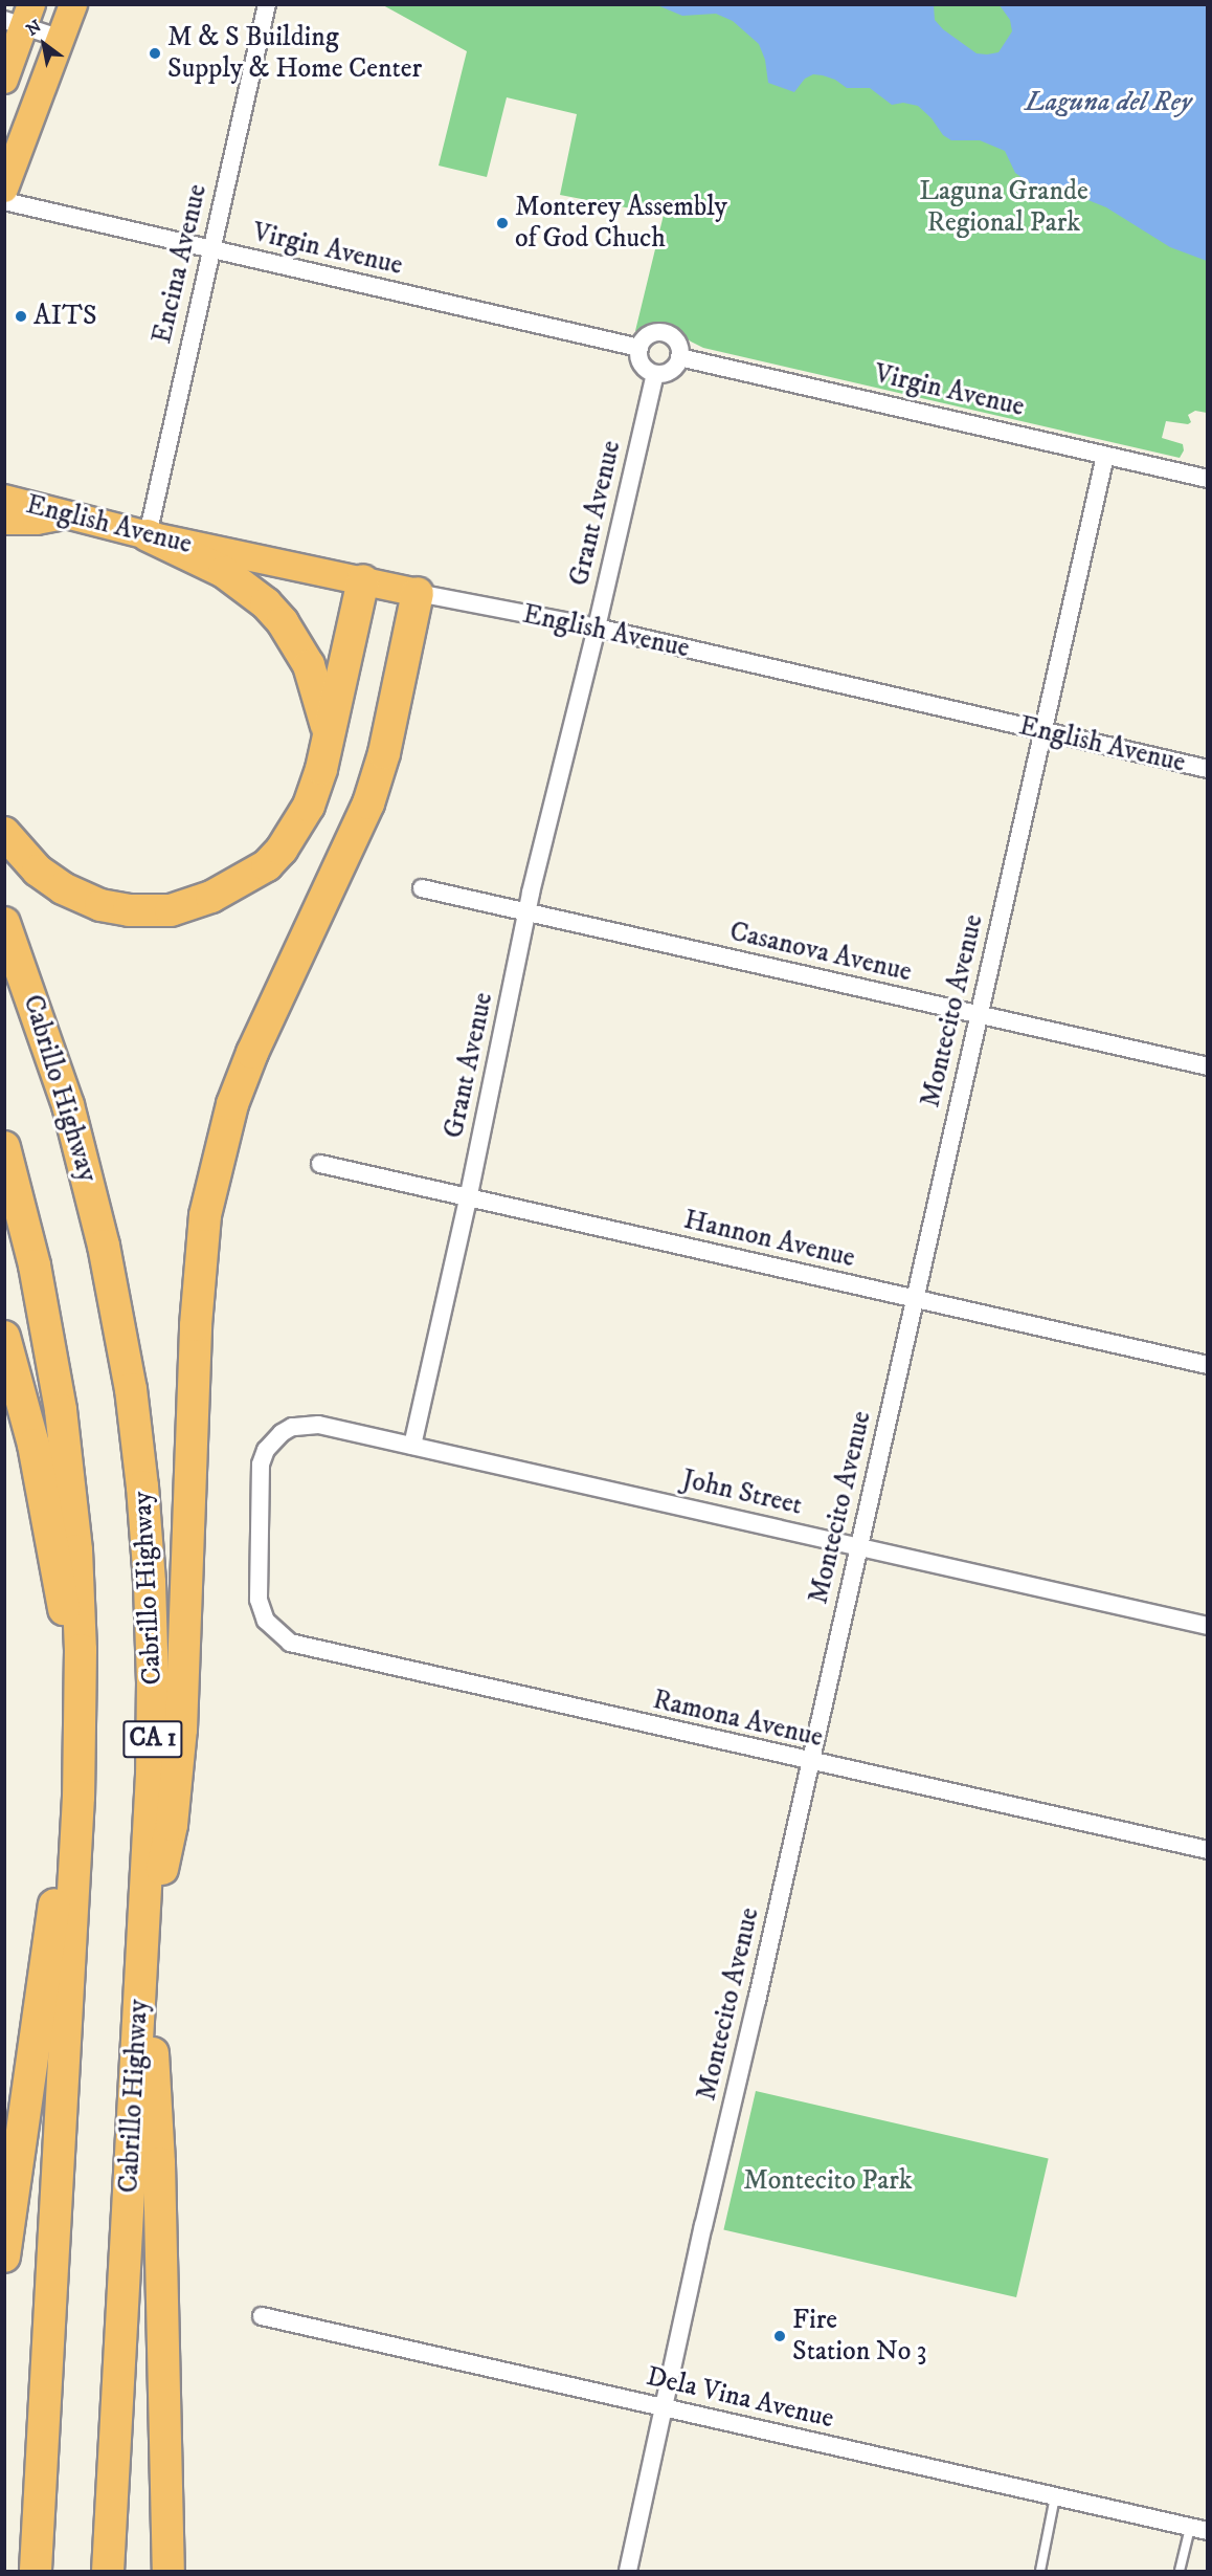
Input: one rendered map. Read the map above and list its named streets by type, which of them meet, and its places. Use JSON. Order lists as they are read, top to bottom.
{
  "streets": {
    "highway": ["Cabrillo Highway", "CA 1"],
    "main road": ["English Avenue"],
    "street": [
      "Virgin Avenue",
      "Encina Avenue",
      "Grant Avenue",
      "Casanova Avenue",
      "Montecito Avenue",
      "Hannon Avenue",
      "John Street",
      "Ramona Avenue",
      "Dela Vina Avenue"
    ]
  },
  "crossings": [
    ["Virgin Avenue", "Encina Avenue"],
    ["Virgin Avenue", "Grant Avenue"],
    ["Virgin Avenue", "Montecito Avenue"],
    ["Encina Avenue", "English Avenue"],
    ["Grant Avenue", "English Avenue"],
    ["Grant Avenue", "Casanova Avenue"],
    ["Grant Avenue", "Hannon Avenue"],
    ["Grant Avenue", "John Street"],
    ["Grant Avenue", "Ramona Avenue"],
    ["English Avenue", "Montecito Avenue"],
    ["Casanova Avenue", "Montecito Avenue"],
    ["Montecito Avenue", "Hannon Avenue"],
    ["Montecito Avenue", "John Street"],
    ["Montecito Avenue", "Ramona Avenue"],
    ["Montecito Avenue", "Dela Vina Avenue"],
    ["John Street", "Ramona Avenue"]
  ],
  "water": ["Laguna del Rey"],
  "parks": ["Laguna Grande Regional Park", "Montecito Park"],
  "places": [
    "M & S Building Supply & Home Center",
    "Monterey Assembly of God Chuch",
    "AITS",
    "Fire Station No 3"
  ],
  "north": "top left"
}
